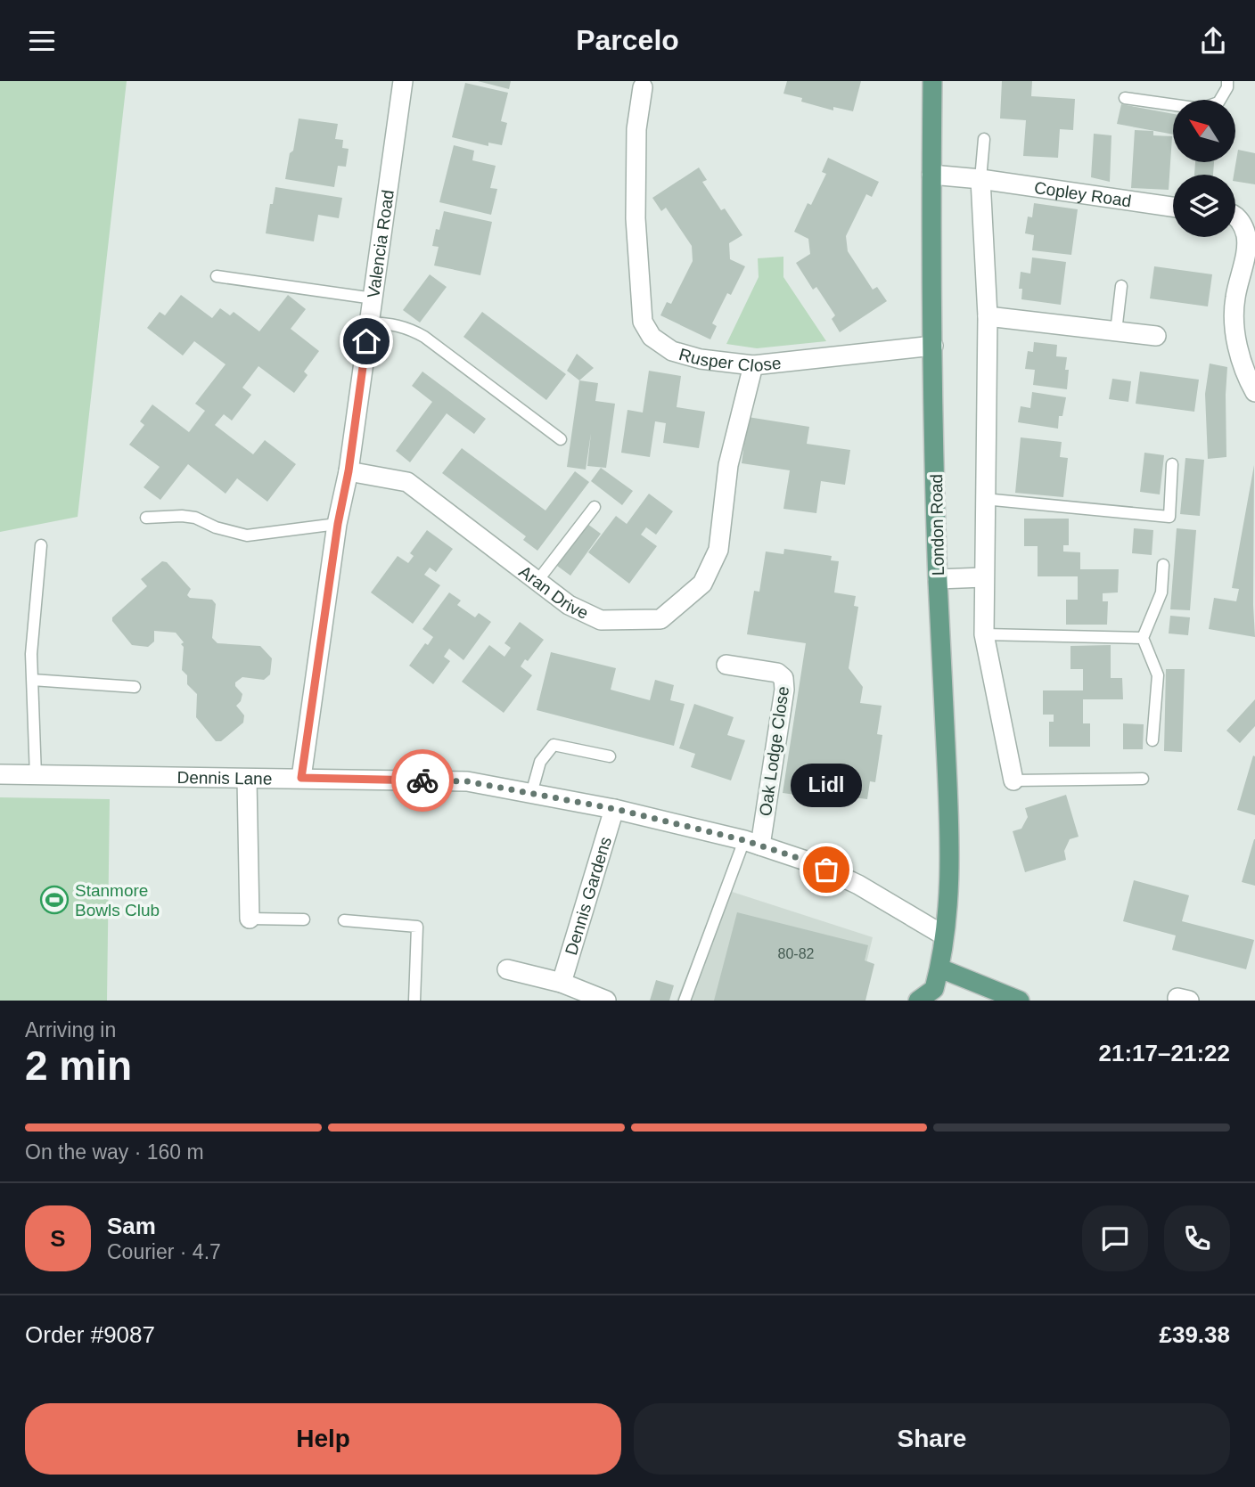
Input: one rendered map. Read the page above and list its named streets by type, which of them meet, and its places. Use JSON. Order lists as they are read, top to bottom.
{
  "streets": {
    "main road": ["London Road"],
    "street": [
      "Copley Road",
      "Valencia Road",
      "Rusper Close",
      "Aran Drive",
      "Oak Lodge Close",
      "Dennis Lane",
      "Dennis Gardens"
    ]
  },
  "crossings": [
    ["Copley Road", "London Road"],
    ["Valencia Road", "Aran Drive"],
    ["Valencia Road", "Dennis Lane"],
    ["Rusper Close", "London Road"],
    ["Rusper Close", "Aran Drive"],
    ["London Road", "Dennis Lane"],
    ["Oak Lodge Close", "Dennis Lane"],
    ["Dennis Lane", "Dennis Gardens"]
  ],
  "places": {
    "other": ["Lidl"],
    "sports": ["Stanmore Bowls Club"]
  },
  "house_numbers": ["80-82"],
  "north": "top left",
  "page": {
    "header": "Parcelo",
    "bubble": "Lidl",
    "heading": ["2 min", "Arriving in", "21:17–21:22"],
    "panel": [
      "Sam",
      "Courier · 4.7",
      "Order #9087",
      "£39.38"
    ],
    "bar": "On the way · 160 m",
    "round": "S",
    "buttons": ["Help", "Share"]
  }
}
